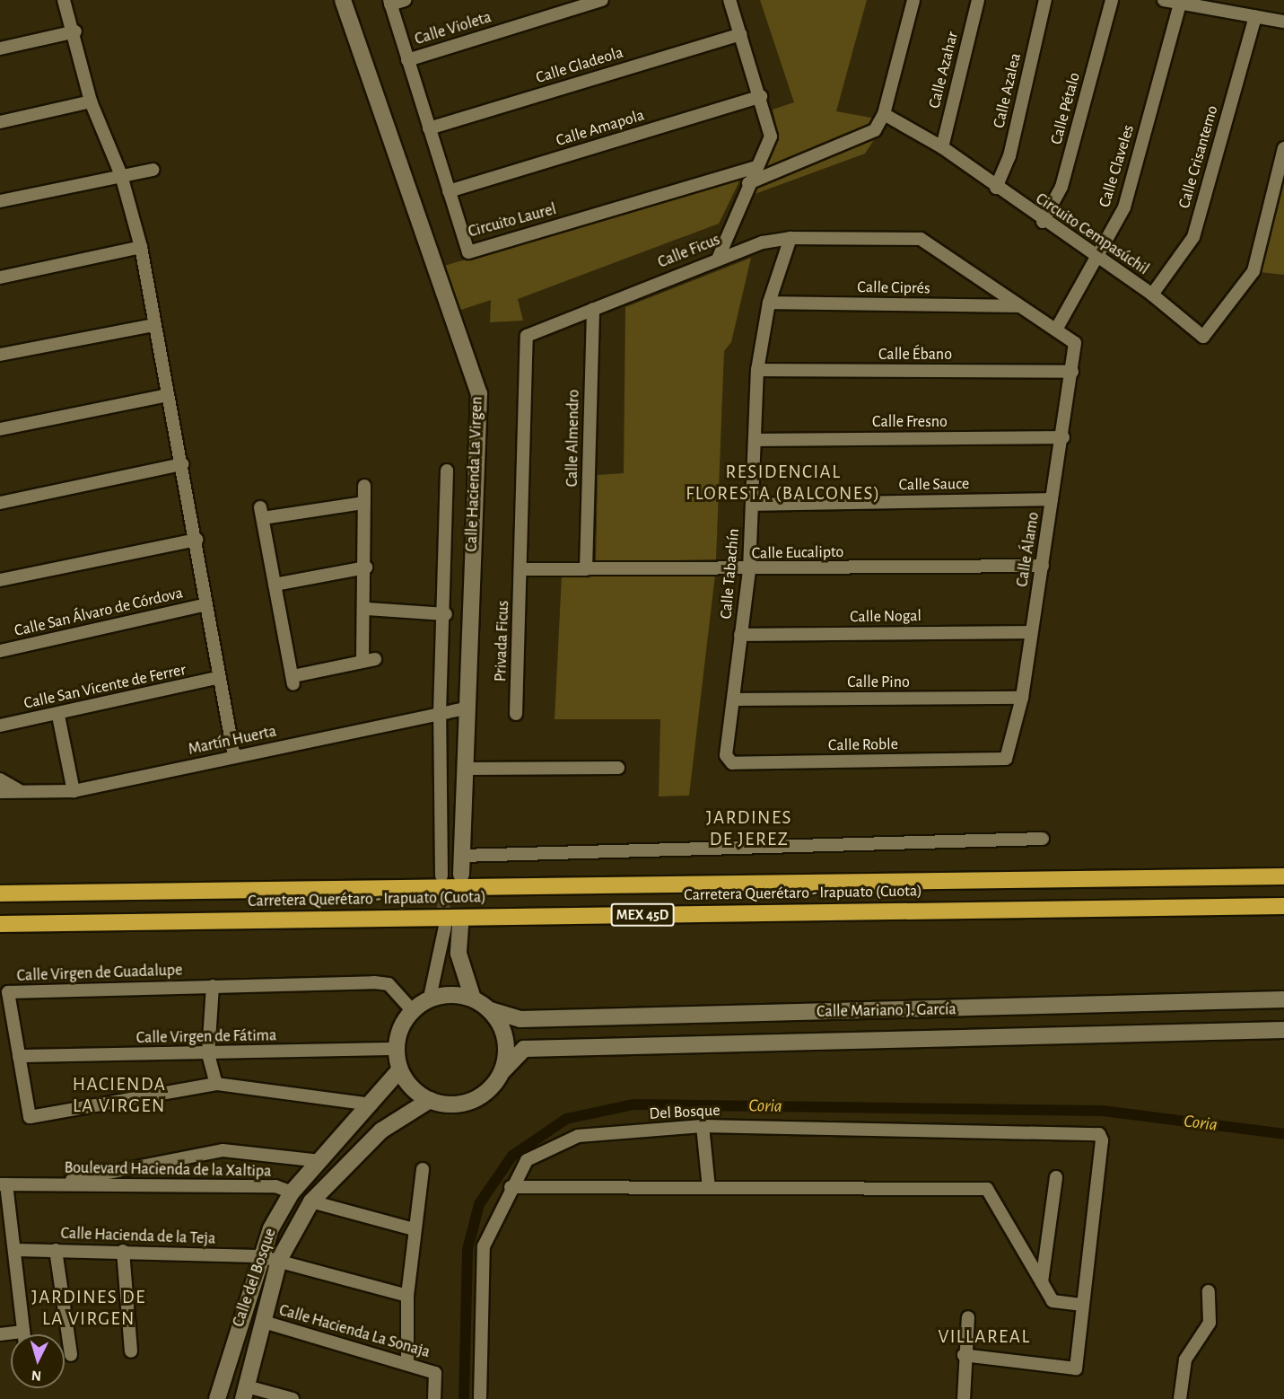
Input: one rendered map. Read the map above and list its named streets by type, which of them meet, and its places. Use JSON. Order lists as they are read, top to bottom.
{
  "streets": {
    "highway": ["Carretera Querétaro - Irapuato (Cuota)", "MEX 45D"],
    "street": [
      "Calle Violeta",
      "Calle Gladeola",
      "Calle Azahar",
      "Calle Azalea",
      "Calle Pétalo",
      "Calle Amapola",
      "Calle Crisantemo",
      "Calle Claveles",
      "Circuito Laurel",
      "Circuito Cempasúchil",
      "Calle Ficus",
      "Calle Ciprés",
      "Calle Ébano",
      "Calle Fresno",
      "Calle Almendro",
      "Calle Hacienda La Virgen",
      "Calle Sauce",
      "Calle Álamo",
      "Calle Eucalipto",
      "Calle Tabachín",
      "Calle San Álvaro de Córdova",
      "Calle Nogal",
      "Privada Ficus",
      "Calle Pino",
      "Calle San Vicente de Ferrer",
      "Martín Huerta",
      "Calle Roble",
      "Calle Virgen de Guadalupe",
      "Calle Mariano J. García",
      "Calle Virgen de Fátima",
      "Del Bosque",
      "Boulevard Hacienda de la Xaltipa",
      "Calle Hacienda de la Teja",
      "Calle del Bosque",
      "Calle Hacienda La Sonaja"
    ]
  },
  "crossings": [
    ["Calle Violeta", "Circuito Laurel"],
    ["Calle Gladeola", "Circuito Laurel"],
    ["Calle Azahar", "Circuito Cempasúchil"],
    ["Calle Azalea", "Circuito Cempasúchil"],
    ["Calle Pétalo", "Circuito Cempasúchil"],
    ["Calle Amapola", "Circuito Laurel"],
    ["Calle Crisantemo", "Circuito Cempasúchil"],
    ["Calle Claveles", "Circuito Cempasúchil"],
    ["Calle Claveles", "Calle Ficus"],
    ["Calle Ficus", "Calle Ciprés"],
    ["Calle Ficus", "Calle Almendro"],
    ["Calle Ficus", "Calle Álamo"],
    ["Calle Ficus", "Calle Eucalipto"],
    ["Calle Ficus", "Calle Tabachín"],
    ["Calle Ficus", "Privada Ficus"],
    ["Calle Ciprés", "Calle Tabachín"],
    ["Calle Ébano", "Calle Álamo"],
    ["Calle Ébano", "Calle Tabachín"],
    ["Calle Fresno", "Calle Álamo"],
    ["Calle Fresno", "Calle Tabachín"],
    ["Calle Almendro", "Calle Eucalipto"],
    ["Calle Hacienda La Virgen", "Martín Huerta"],
    ["Calle Sauce", "Calle Álamo"],
    ["Calle Sauce", "Calle Tabachín"],
    ["Calle Álamo", "Calle Eucalipto"],
    ["Calle Álamo", "Calle Nogal"],
    ["Calle Álamo", "Calle Pino"],
    ["Calle Álamo", "Calle Roble"],
    ["Calle Eucalipto", "Calle Tabachín"],
    ["Calle Eucalipto", "Privada Ficus"],
    ["Calle Tabachín", "Calle Nogal"],
    ["Calle Tabachín", "Calle Pino"],
    ["Calle Tabachín", "Calle Roble"],
    ["Calle Virgen de Guadalupe", "Calle Virgen de Fátima"],
    ["Calle Virgen de Guadalupe", "Calle del Bosque"],
    ["Calle Mariano J. García", "Calle Virgen de Fátima"],
    ["Calle Mariano J. García", "Calle del Bosque"],
    ["Calle Virgen de Fátima", "Calle del Bosque"],
    ["Boulevard Hacienda de la Xaltipa", "Calle del Bosque"],
    ["Calle Hacienda de la Teja", "Calle del Bosque"],
    ["Calle del Bosque", "Calle Hacienda La Sonaja"]
  ],
  "districts": [
    "RESIDENCIAL FLORESTA (BALCONES)",
    "JARDINES DE JEREZ",
    "HACIENDA LA VIRGEN",
    "JARDINES DE LA VIRGEN",
    "VILLAREAL"
  ],
  "water": ["Coria"],
  "north": "bottom"
}
